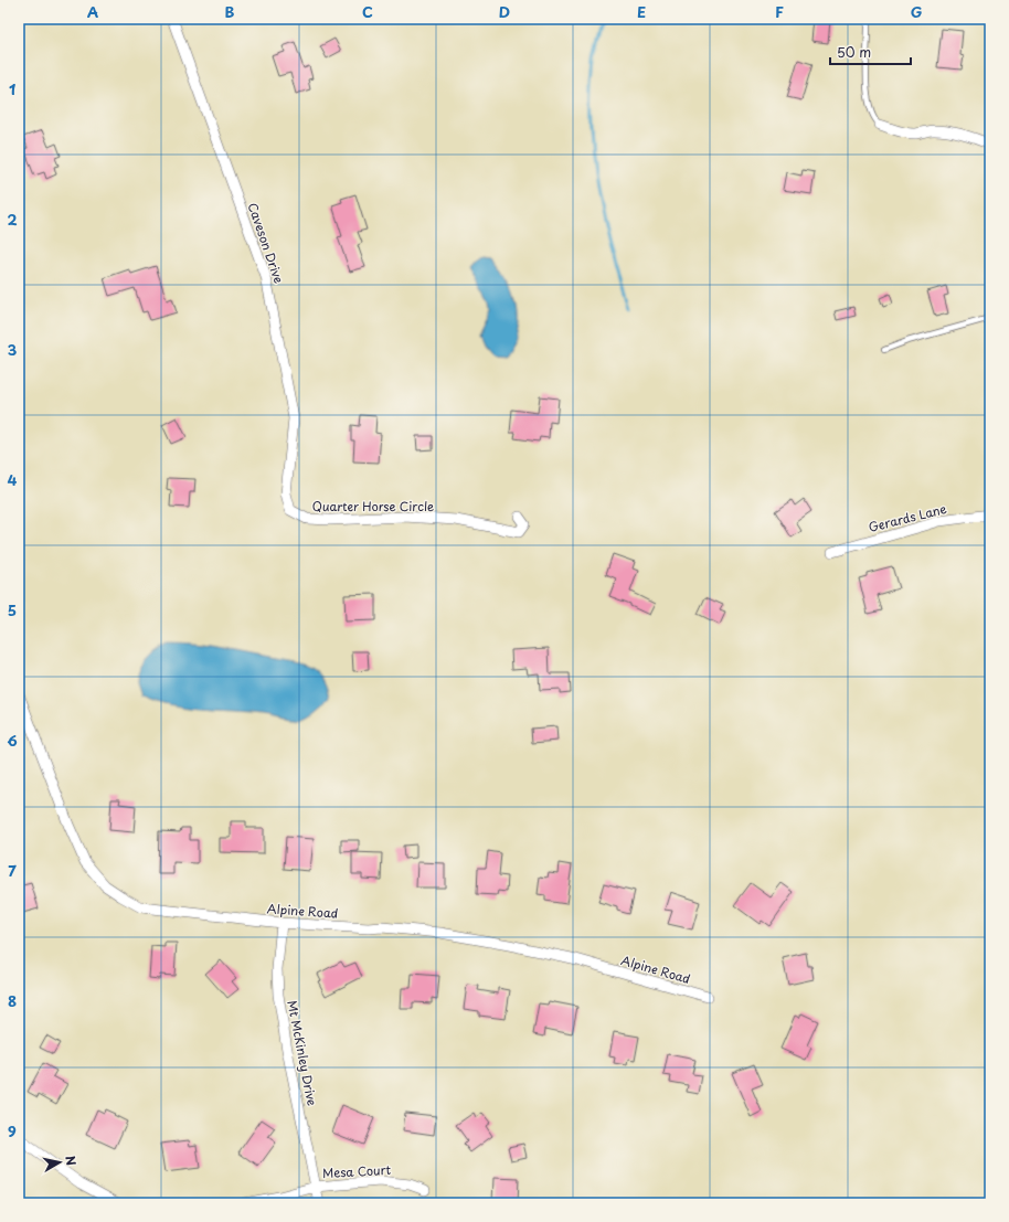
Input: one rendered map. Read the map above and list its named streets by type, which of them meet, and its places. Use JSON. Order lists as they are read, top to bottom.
{
  "streets": {
    "street": [
      "Caveson Drive",
      "Quarter Horse Circle",
      "Gerards Lane",
      "Alpine Road",
      "Mt McKinley Drive",
      "Mesa Court"
    ]
  },
  "crossings": [
    ["Caveson Drive", "Quarter Horse Circle"],
    ["Alpine Road", "Mt McKinley Drive"],
    ["Mt McKinley Drive", "Mesa Court"]
  ],
  "scale_bar": "50 m",
  "north": "right",
  "grid": {
    "columns": [
      "A",
      "B",
      "C",
      "D",
      "E",
      "F",
      "G"
    ],
    "rows": [
      "1",
      "2",
      "3",
      "4",
      "5",
      "6",
      "7",
      "8",
      "9"
    ]
  }
}
